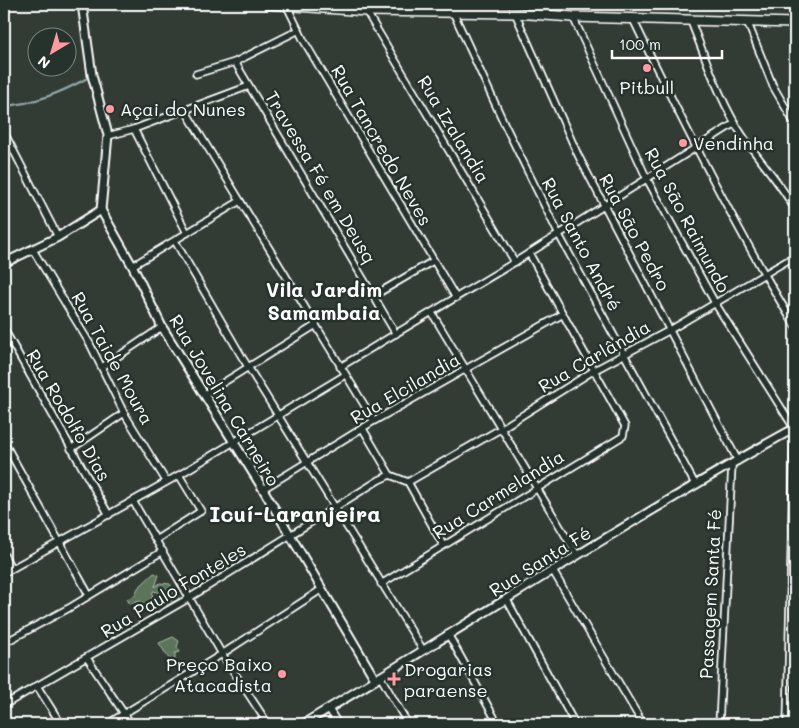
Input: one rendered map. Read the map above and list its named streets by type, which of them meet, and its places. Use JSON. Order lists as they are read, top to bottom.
{
  "streets": {
    "street": [
      "Rua Izalandia",
      "Rua Tancredo Neves",
      "Travessa Fé em Deusq",
      "Rua São Raimundo",
      "Rua São Pedro",
      "Rua Santo André",
      "Rua Carlândia",
      "Rua Taide Moura",
      "Rua Elcilandia",
      "Rua Jovelina Carneiro",
      "Rua Rodolfo Dias",
      "Rua Carmelandia",
      "Rua Santa Fé",
      "Rua Paulo Fonteles",
      "Passagem Santa Fé"
    ]
  },
  "crossings": [
    ["Rua São Raimundo", "Rua Carlândia"],
    ["Rua São Raimundo", "Rua Santa Fé"],
    ["Rua São Pedro", "Rua Carlândia"],
    ["Rua São Pedro", "Rua Santa Fé"],
    ["Rua São Pedro", "Passagem Santa Fé"],
    ["Rua Santo André", "Rua Carlândia"],
    ["Rua Santo André", "Rua Santa Fé"],
    ["Rua Carlândia", "Rua Carmelandia"],
    ["Rua Elcilandia", "Rua Jovelina Carneiro"],
    ["Rua Jovelina Carneiro", "Rua Santa Fé"],
    ["Rua Jovelina Carneiro", "Rua Paulo Fonteles"],
    ["Rua Santa Fé", "Passagem Santa Fé"]
  ],
  "districts": ["Vila Jardim Samambaia", "Icuí-Laranjeira"],
  "places": {
    "other": [
      "Pitbull",
      "Açai do Nunes",
      "Vendinha",
      "Preço Baixo Atacadista"
    ],
    "health": ["Drogarias paraense"]
  },
  "scale_bar": "100 m",
  "north": "bottom left"
}
